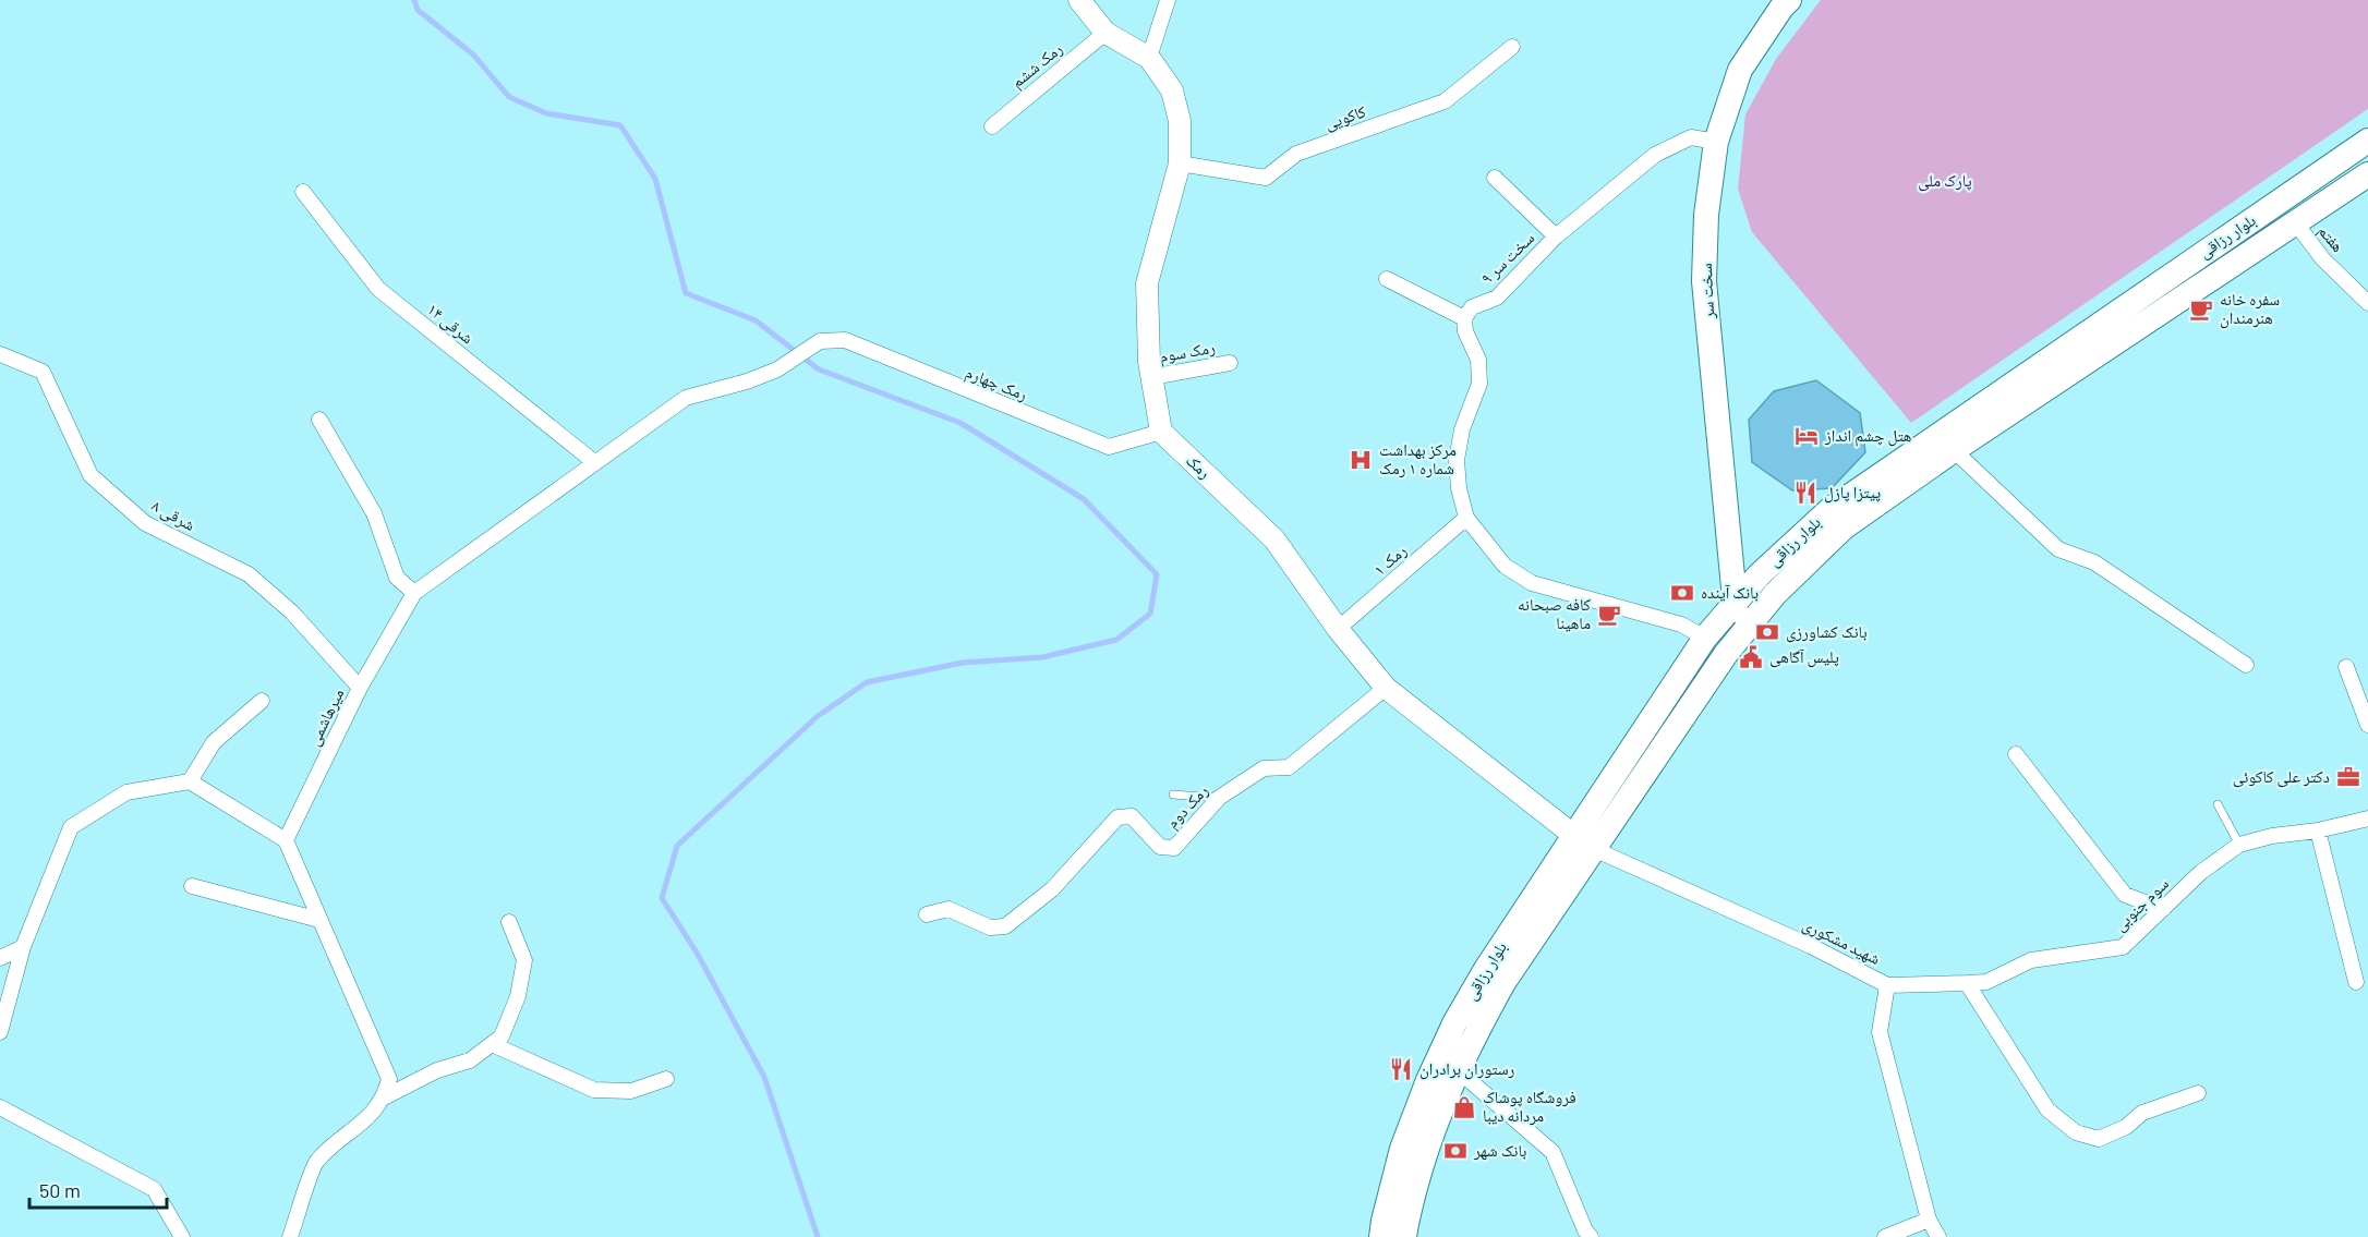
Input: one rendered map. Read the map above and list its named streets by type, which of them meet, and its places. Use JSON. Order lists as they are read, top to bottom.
{
  "streets": {
    "main road": ["بلوار رزاقی", "سخت سر"],
    "street": [
      "رمک ششم",
      "کاکویی",
      "هفتم",
      "سخت سر ۹",
      "شرقی ۱۴",
      "رمک سوم",
      "رمک چهارم",
      "رمک",
      "شرقی ۸",
      "رمک ۱",
      "میرهاشمی",
      "رمک دوم",
      "سوم جنوبی",
      "شهید مشکوری"
    ]
  },
  "crossings": [
    ["بلوار رزاقی", "هفتم"],
    ["بلوار رزاقی", "سخت سر"],
    ["بلوار رزاقی", "رمک"],
    ["بلوار رزاقی", "شهید مشکوری"],
    ["سخت سر ۹", "سخت سر"],
    ["شرقی ۱۴", "میرهاشمی"],
    ["رمک چهارم", "رمک"],
    ["رمک چهارم", "میرهاشمی"],
    ["رمک", "رمک ۱"],
    ["رمک", "رمک دوم"],
    ["رمک", "شهید مشکوری"],
    ["شرقی ۸", "میرهاشمی"],
    ["سوم جنوبی", "شهید مشکوری"]
  ],
  "parks": ["پارک ملی"],
  "places": {
    "cafe": ["سفره خانه هنرمندان", "کافه صبحانه ماهینا"],
    "hotel": ["هتل چشم انداز"],
    "hospital": ["مرکز بهداشت شماره ۱ رمک"],
    "restaurant": ["پیتزا پازل", "رستوران برادران"],
    "bank": ["بانک آینده", "بانک کشاورزی", "بانک شهر"],
    "public building": ["پلیس آگاهی"],
    "office": ["دکتر علی کاکوئی"],
    "shop": ["فروشگاه پوشاک مردانه دیبا"]
  },
  "scale_bar": "50 m"
}
